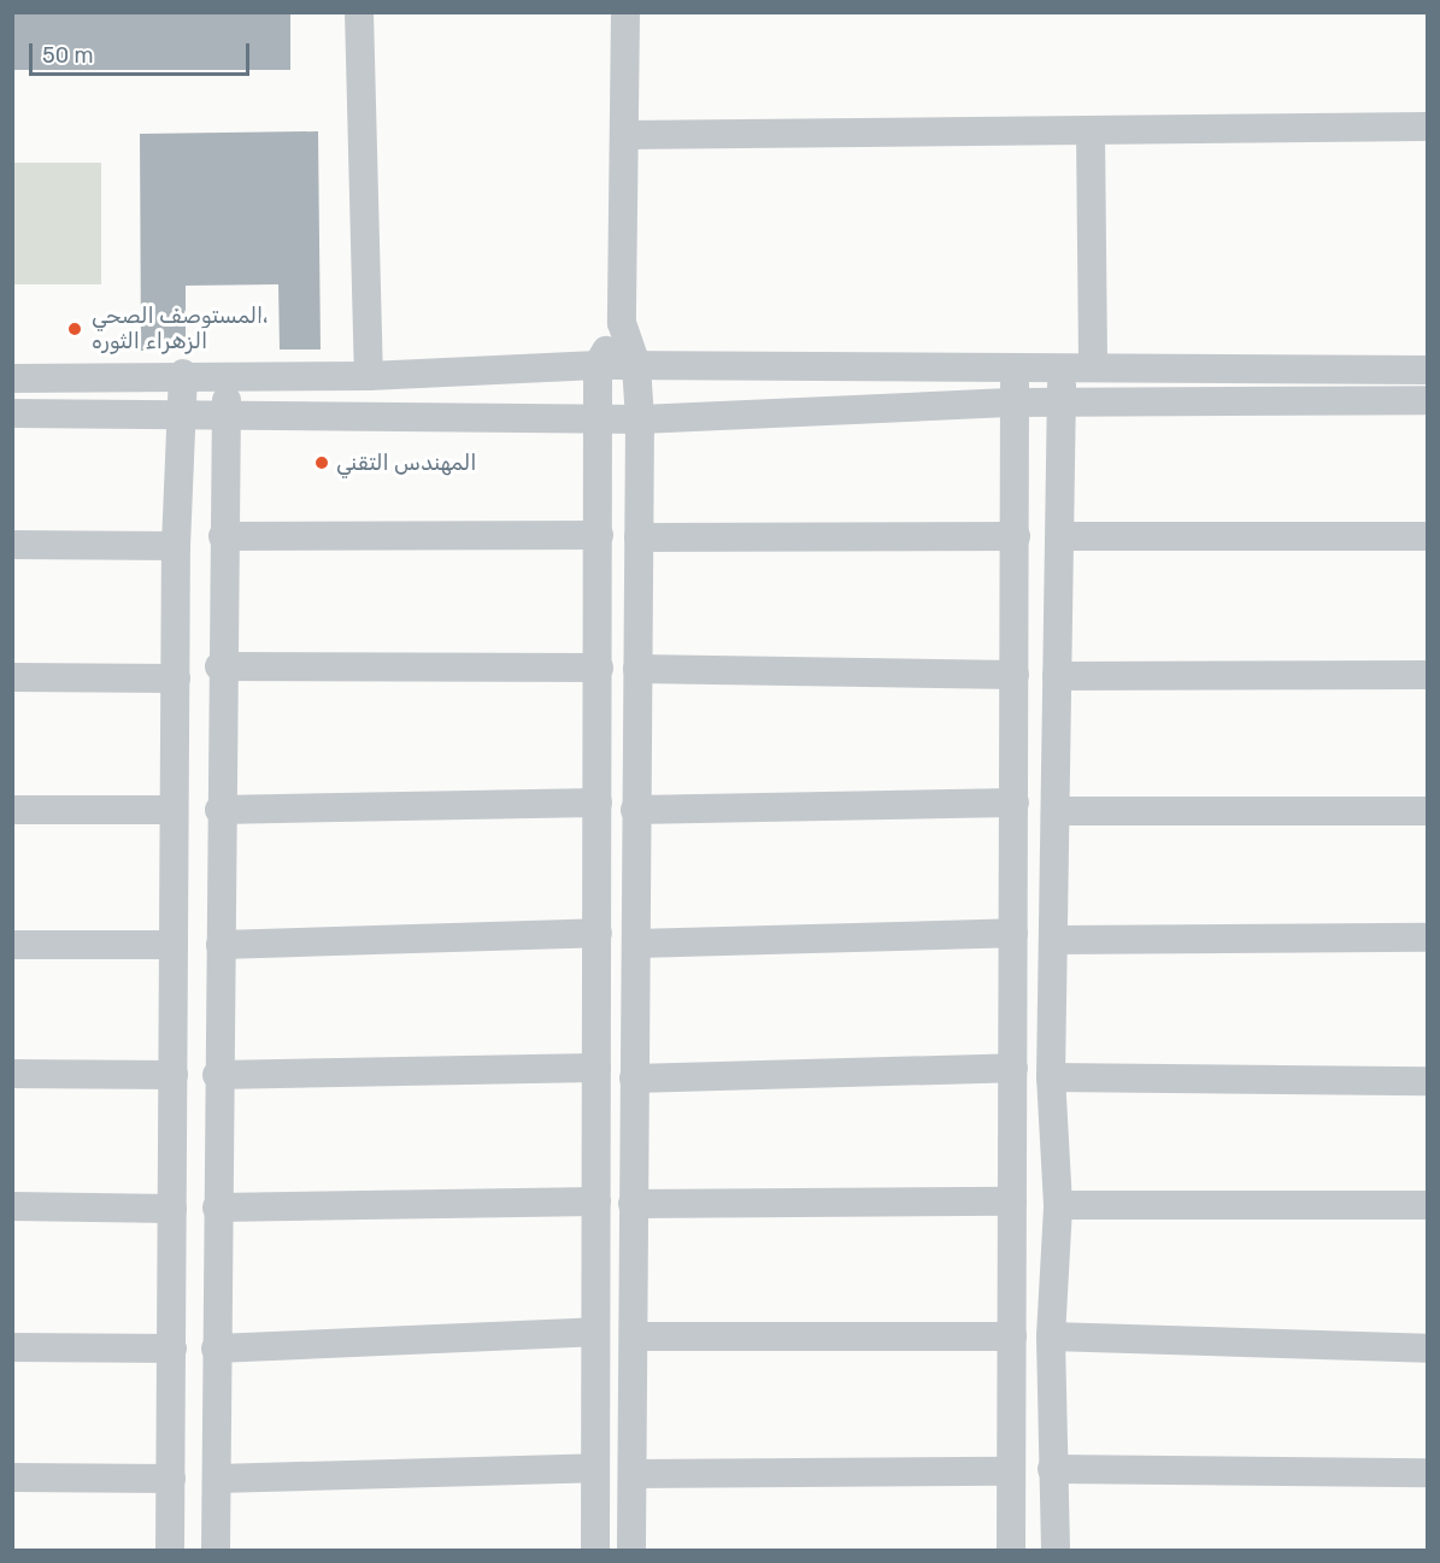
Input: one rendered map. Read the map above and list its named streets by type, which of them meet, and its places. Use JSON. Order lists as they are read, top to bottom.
{
  "places": ["المستوصف الصحي، الزهراء الثوره", "المهندس التقني"],
  "scale_bar": "50 m"
}
